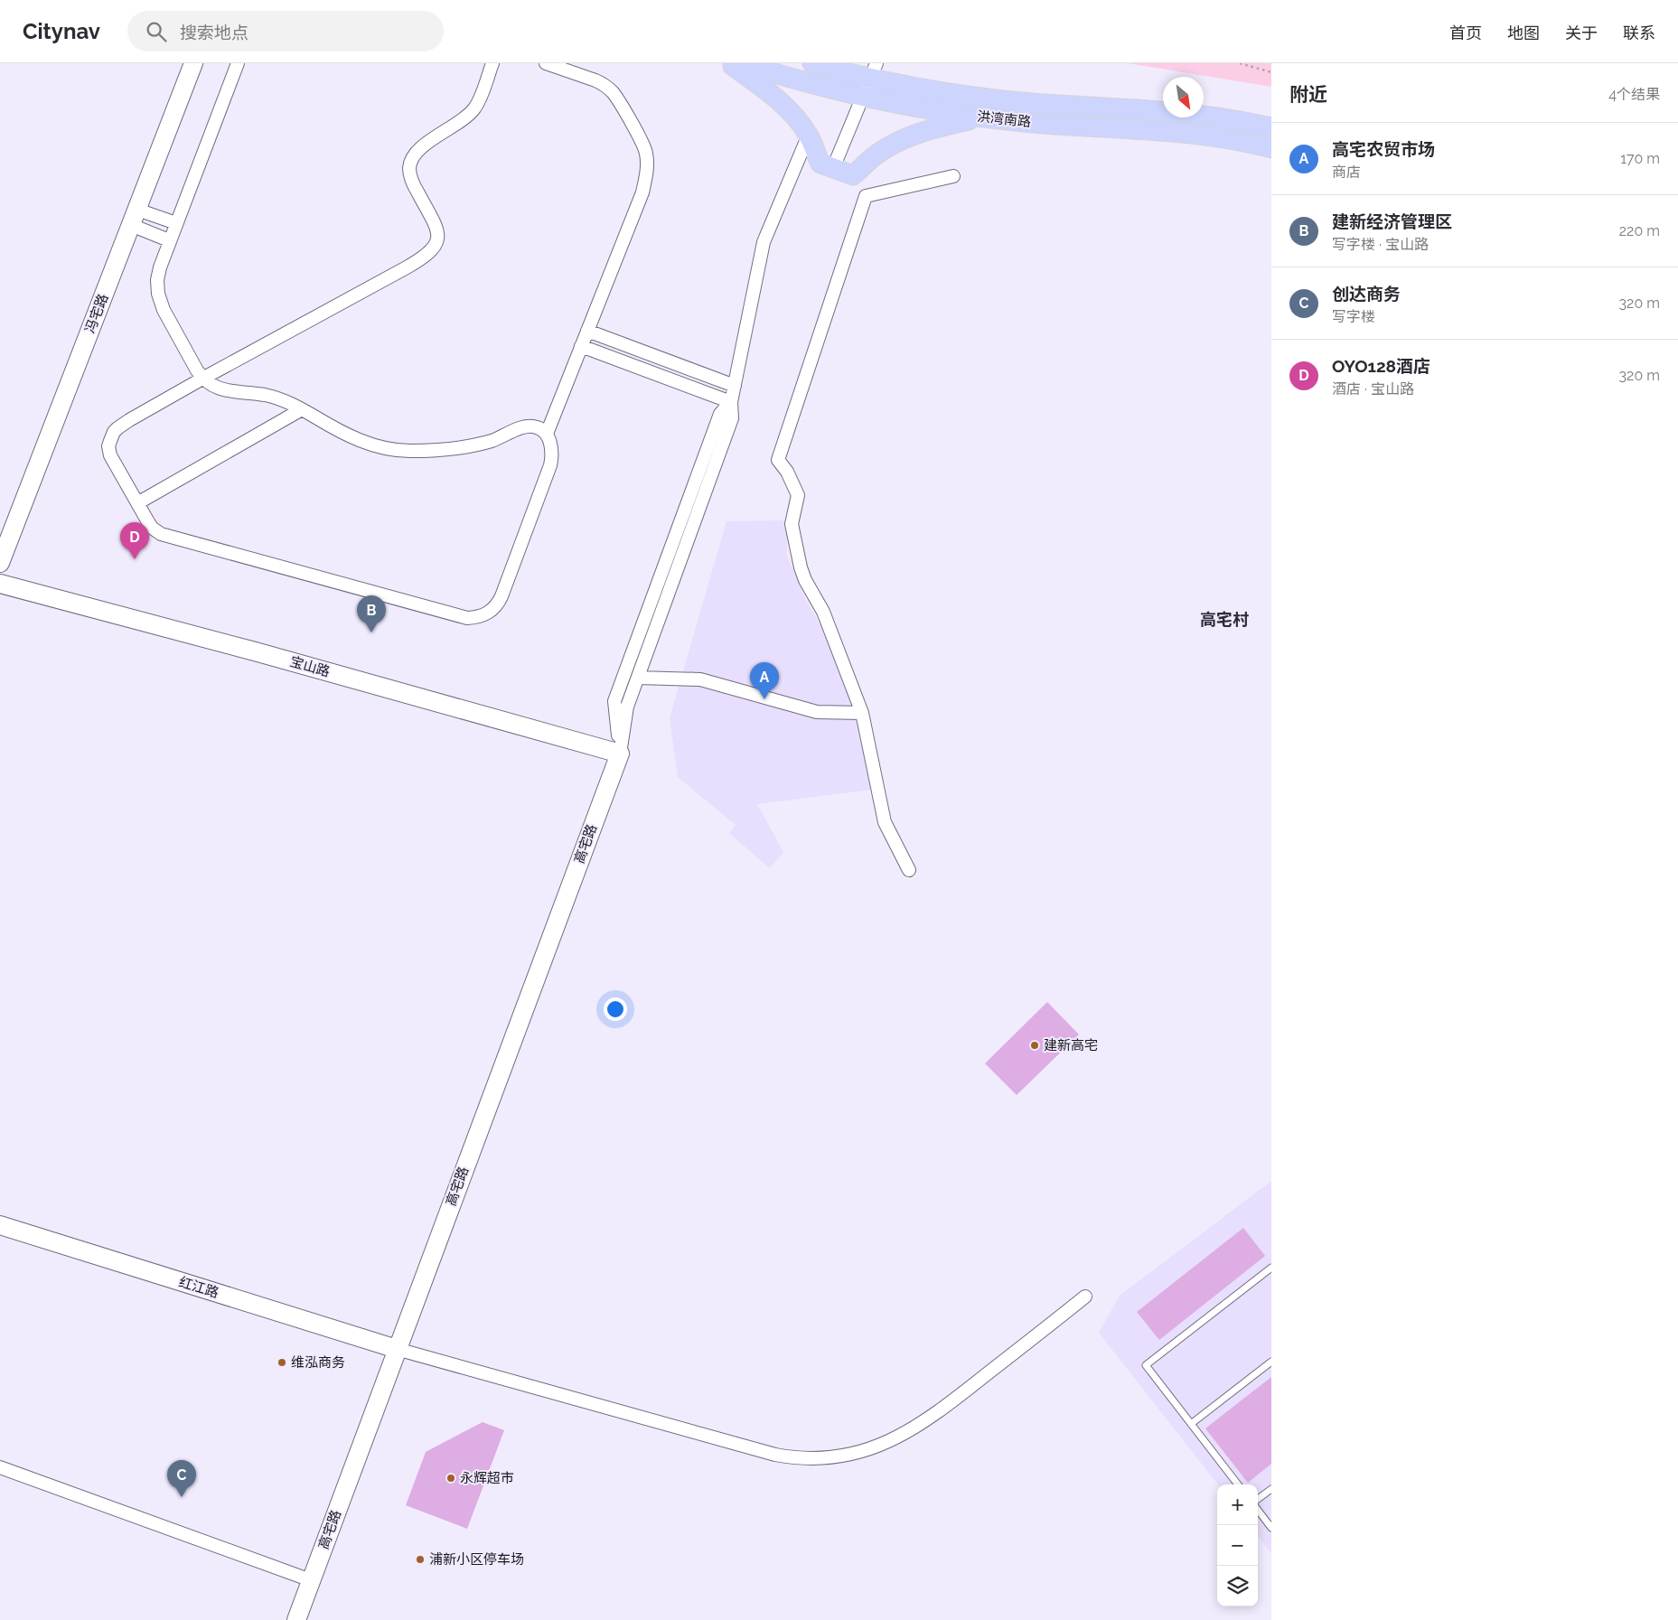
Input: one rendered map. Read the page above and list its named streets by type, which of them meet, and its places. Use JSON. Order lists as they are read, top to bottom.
{
  "streets": {
    "main road": ["洪湾南路"],
    "street": [
      "冯宅路",
      "宝山路",
      "高宅路",
      "红江路"
    ]
  },
  "crossings": [
    ["宝山路", "高宅路"],
    ["高宅路", "红江路"]
  ],
  "districts": ["高宅村"],
  "places": [
    "建新高宅",
    "维泓商务",
    "永辉超市",
    "浦新小区停车场"
  ],
  "north": "bottom right",
  "page": {
    "header": "Citynav",
    "search": "搜索地点",
    "nav": [
      "首页",
      "地图",
      "关于",
      "联系"
    ],
    "heading": ["附近", "4个结果"],
    "list": [
      {
        "mark": "A",
        "name": "高宅农贸市场",
        "note": "商店",
        "value": "170 m"
      },
      {
        "mark": "B",
        "name": "建新经济管理区",
        "note": "写字楼 · 宝山路",
        "value": "220 m"
      },
      {
        "mark": "C",
        "name": "创达商务",
        "note": "写字楼",
        "value": "320 m"
      },
      {
        "mark": "D",
        "name": "OYO128酒店",
        "note": "酒店 · 宝山路",
        "value": "320 m"
      }
    ],
    "pins": [
      "D",
      "B",
      "A",
      "C"
    ],
    "map_buttons": ["+", "−"]
  }
}
